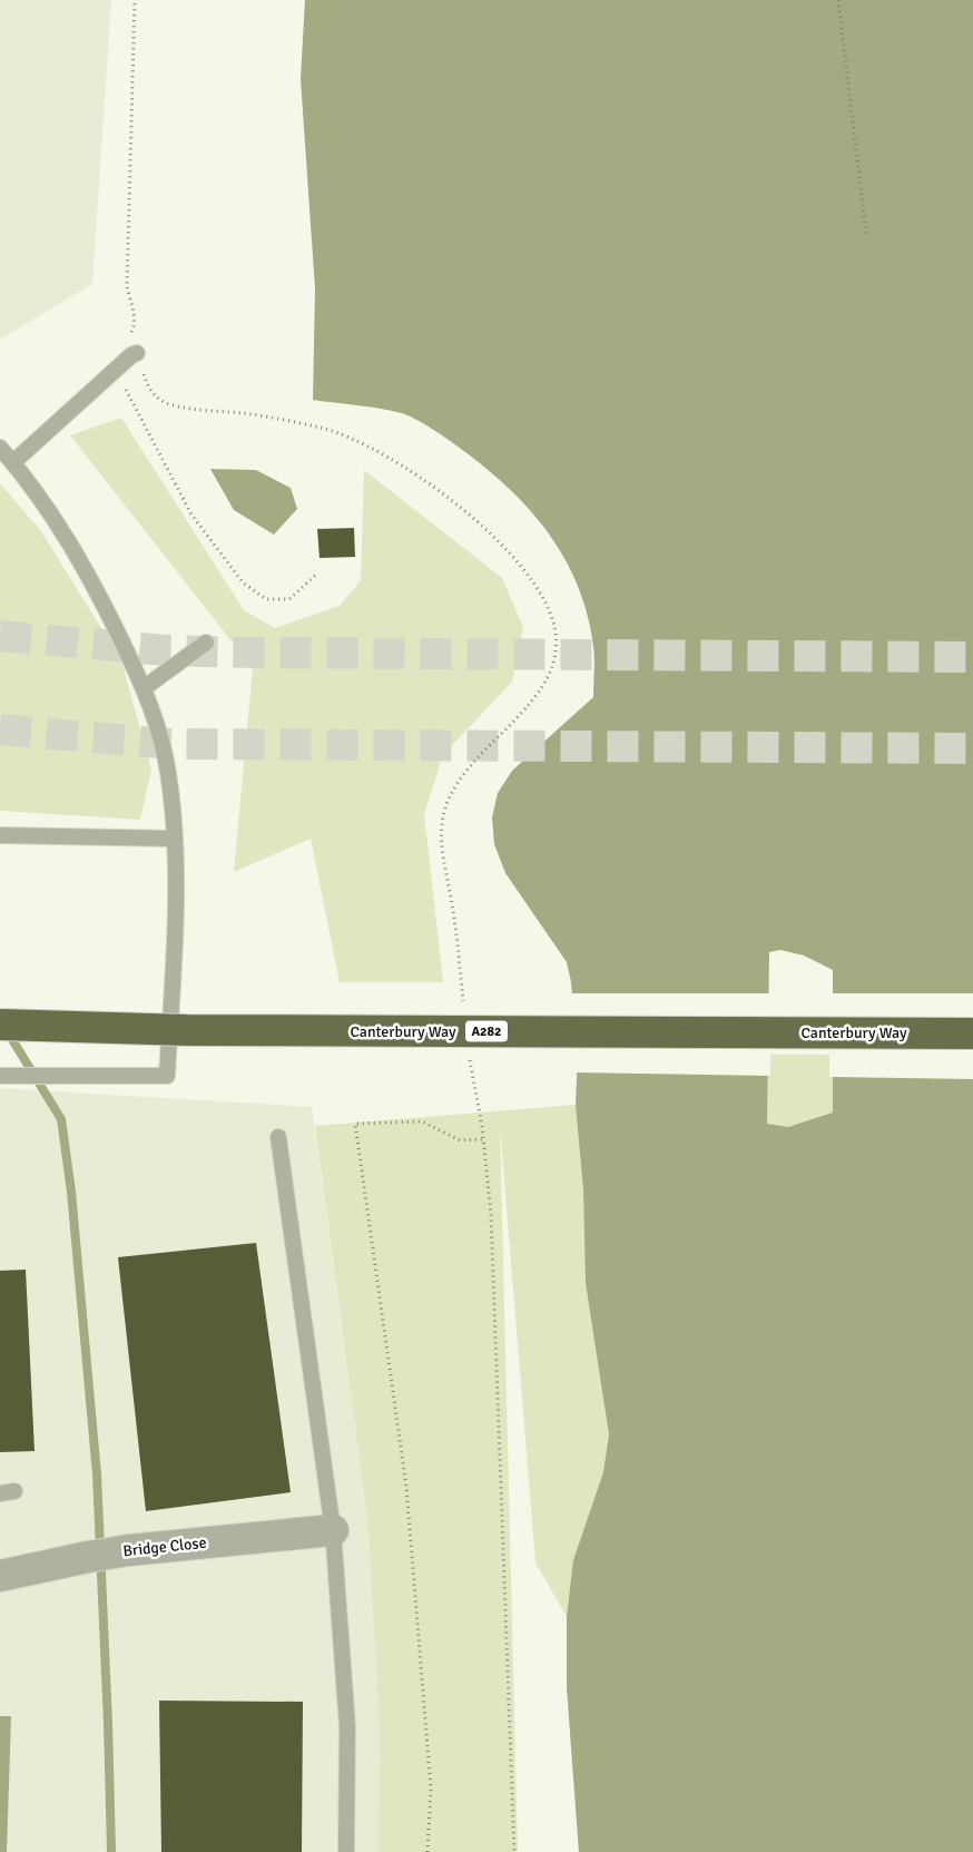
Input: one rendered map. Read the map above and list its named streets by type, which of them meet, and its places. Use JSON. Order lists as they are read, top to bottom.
{
  "streets": {
    "highway": ["Canterbury Way", "A282"],
    "street": ["Bridge Close"]
  }
}
